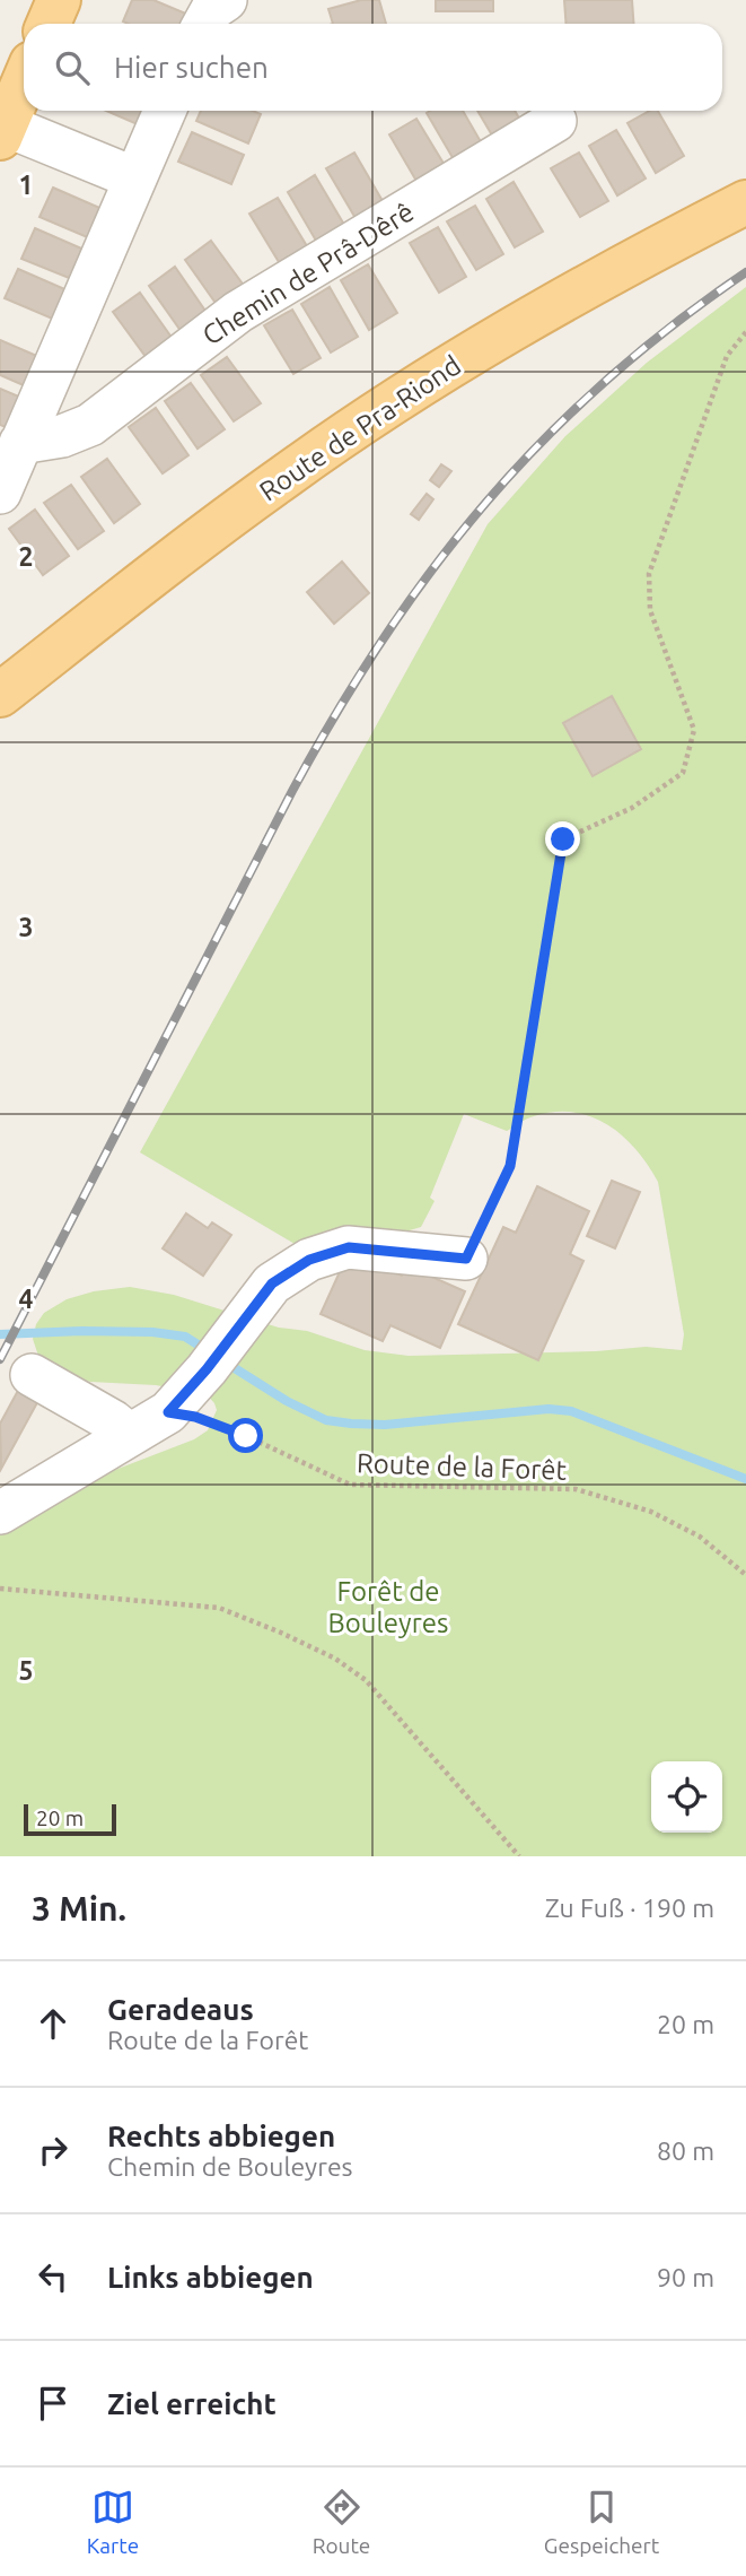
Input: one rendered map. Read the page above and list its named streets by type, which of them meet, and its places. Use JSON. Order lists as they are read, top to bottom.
{
  "streets": {
    "main road": ["Route de Pra-Riond"],
    "street": ["Chemin de Prâ-Dêrê"],
    "path": ["Route de la Forêt"]
  },
  "parks": ["Forêt de Bouleyres"],
  "scale_bar": "20 m",
  "page": {
    "search": "Hier suchen",
    "scale": "20 m",
    "heading": ["3 Min.", "Zu Fuß · 190 m"],
    "list": [
      ["Geradeaus", "Route de la Forêt", "20 m"],
      ["Rechts abbiegen", "Chemin de Bouleyres", "80 m"],
      ["Links abbiegen", "90 m"],
      "Ziel erreicht"
    ],
    "nav": ["Karte", "Route", "Gespeichert"]
  },
  "grid": {
    "rows": [
      "1",
      "2",
      "3",
      "4",
      "5"
    ]
  }
}
